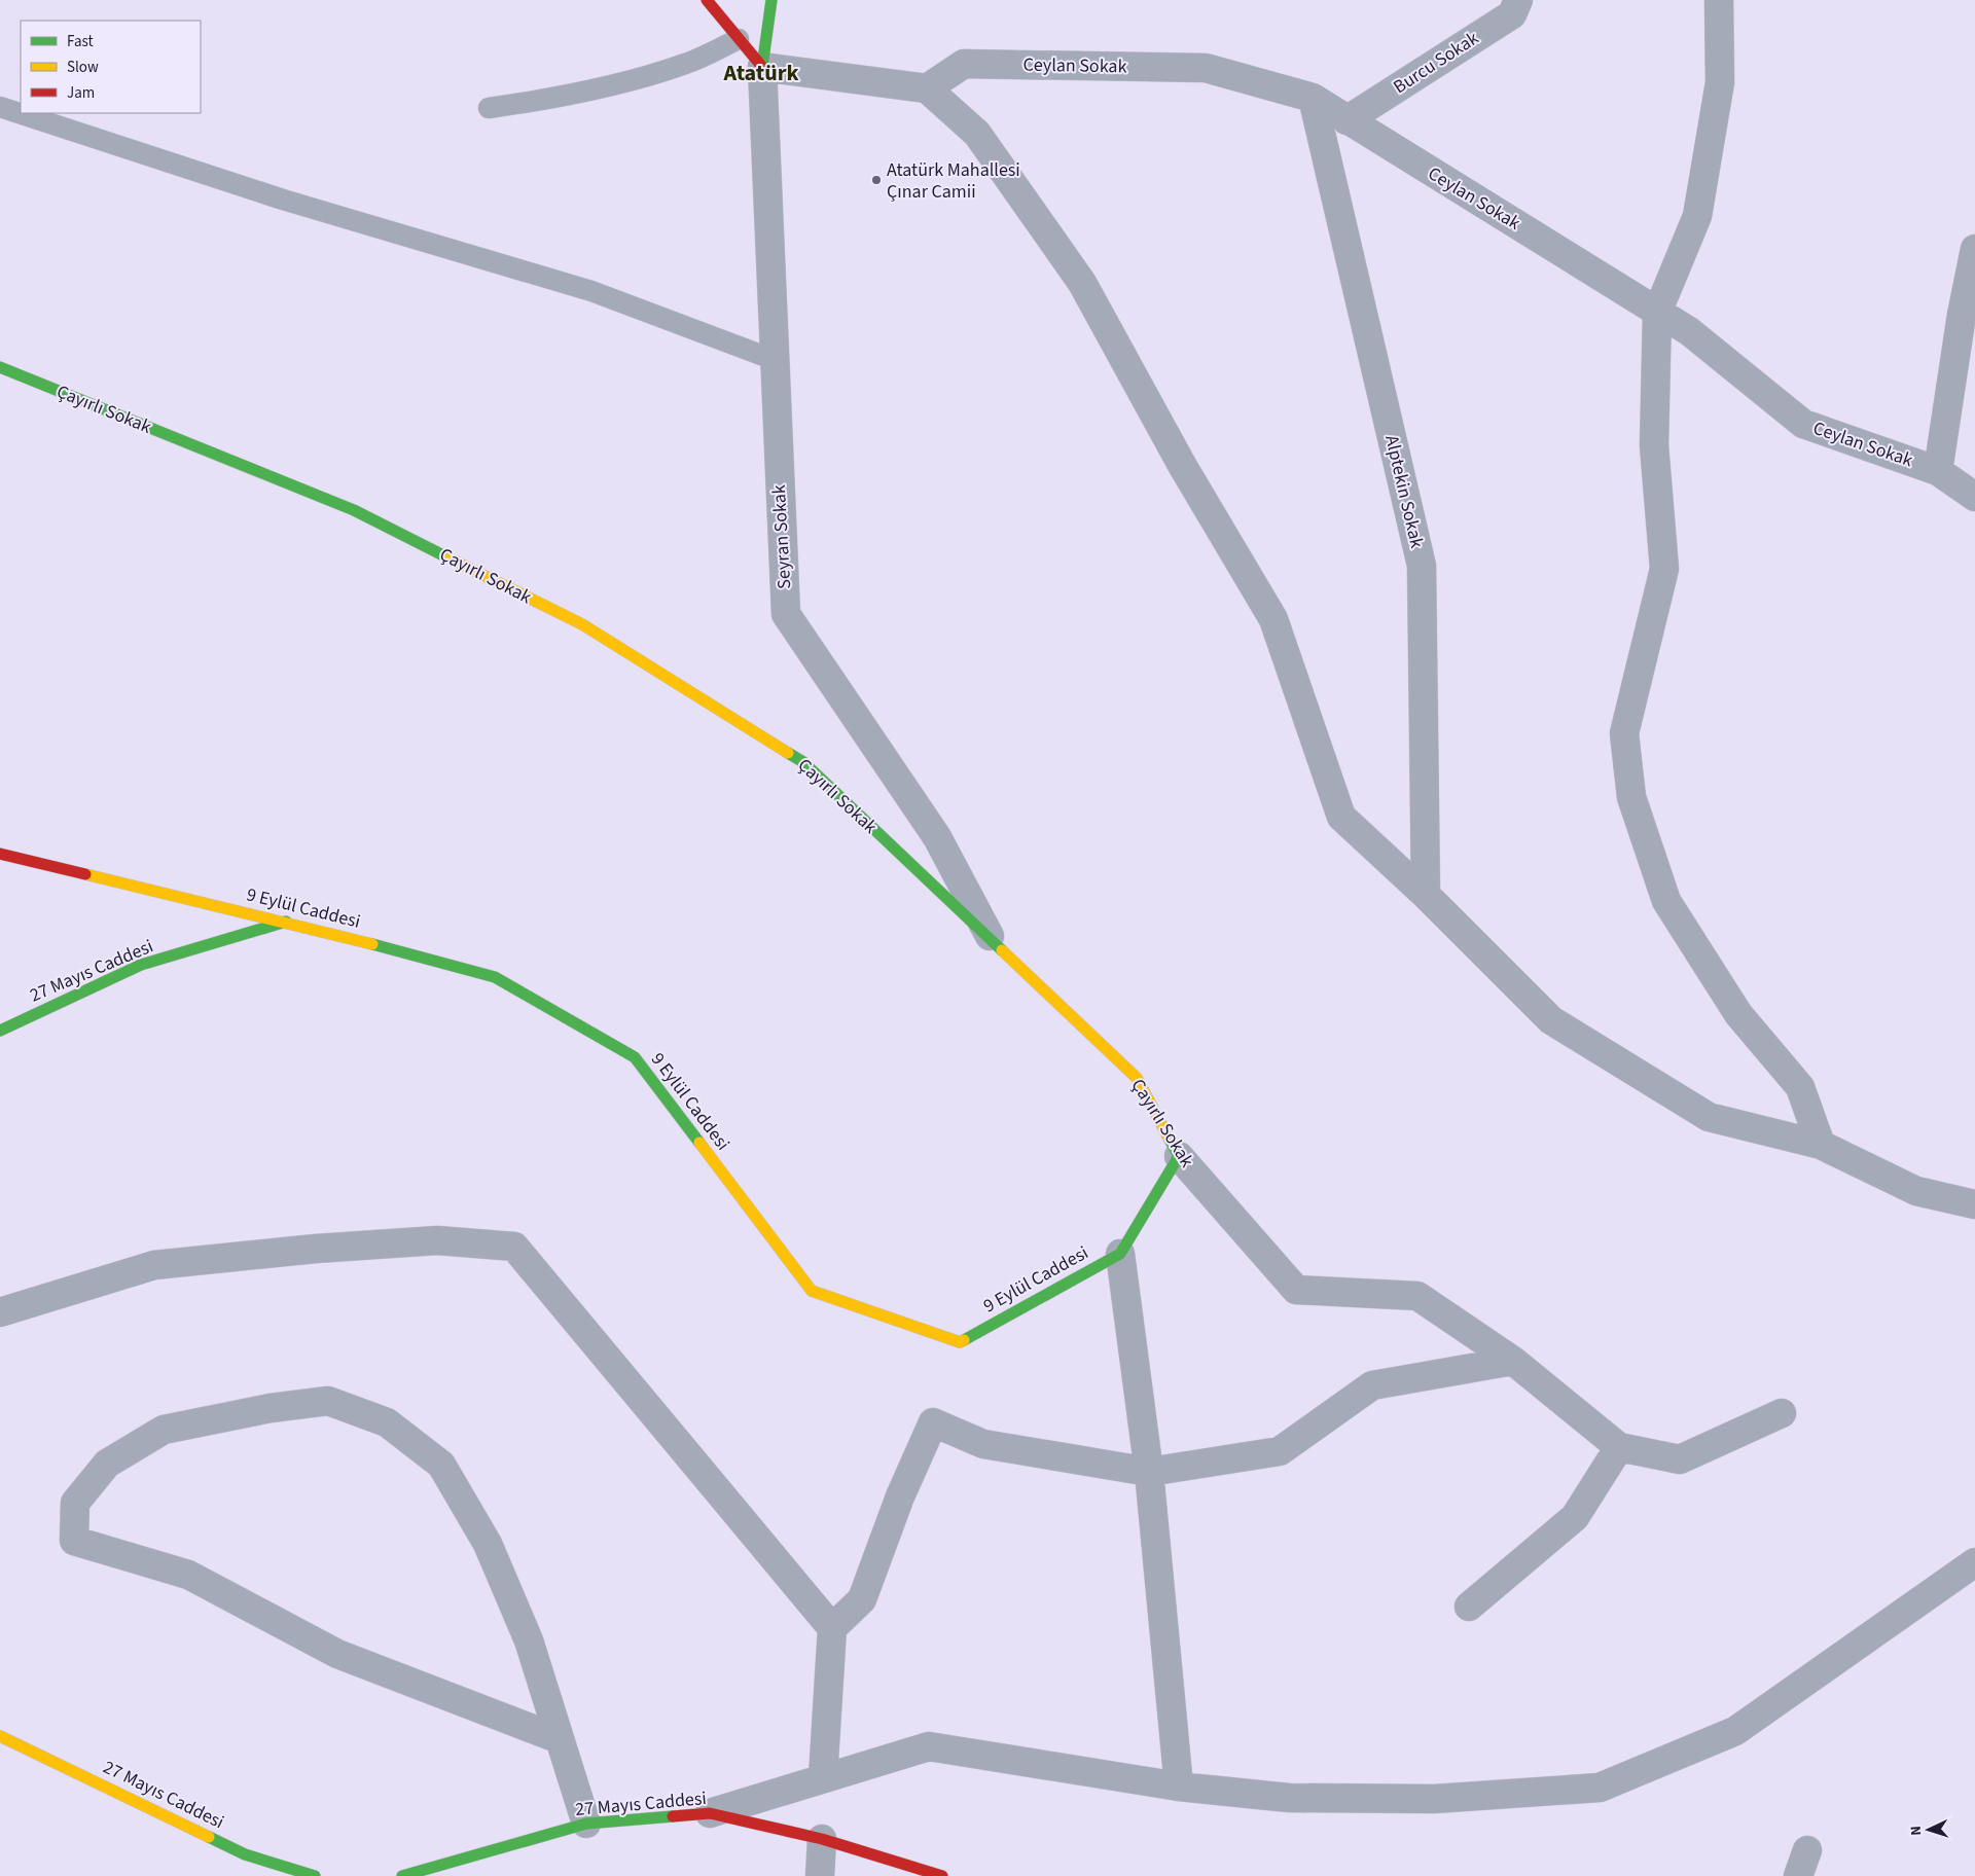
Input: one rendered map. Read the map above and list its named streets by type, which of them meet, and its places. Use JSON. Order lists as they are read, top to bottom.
{
  "streets": {
    "street": [
      "Burcu Sokak",
      "Ceylan Sokak",
      "Çayırlı Sokak",
      "Alptekin Sokak",
      "Seyran Sokak",
      "9 Eylül Caddesi",
      "27 Mayıs Caddesi"
    ]
  },
  "crossings": [
    ["Burcu Sokak", "Ceylan Sokak"],
    ["Ceylan Sokak", "Alptekin Sokak"],
    ["Çayırlı Sokak", "Seyran Sokak"],
    ["9 Eylül Caddesi", "27 Mayıs Caddesi"]
  ],
  "districts": ["Atatürk"],
  "places": ["Atatürk Mahallesi Çınar Camii"],
  "legend": ["Fast", "Slow", "Jam"],
  "north": "left"
}
